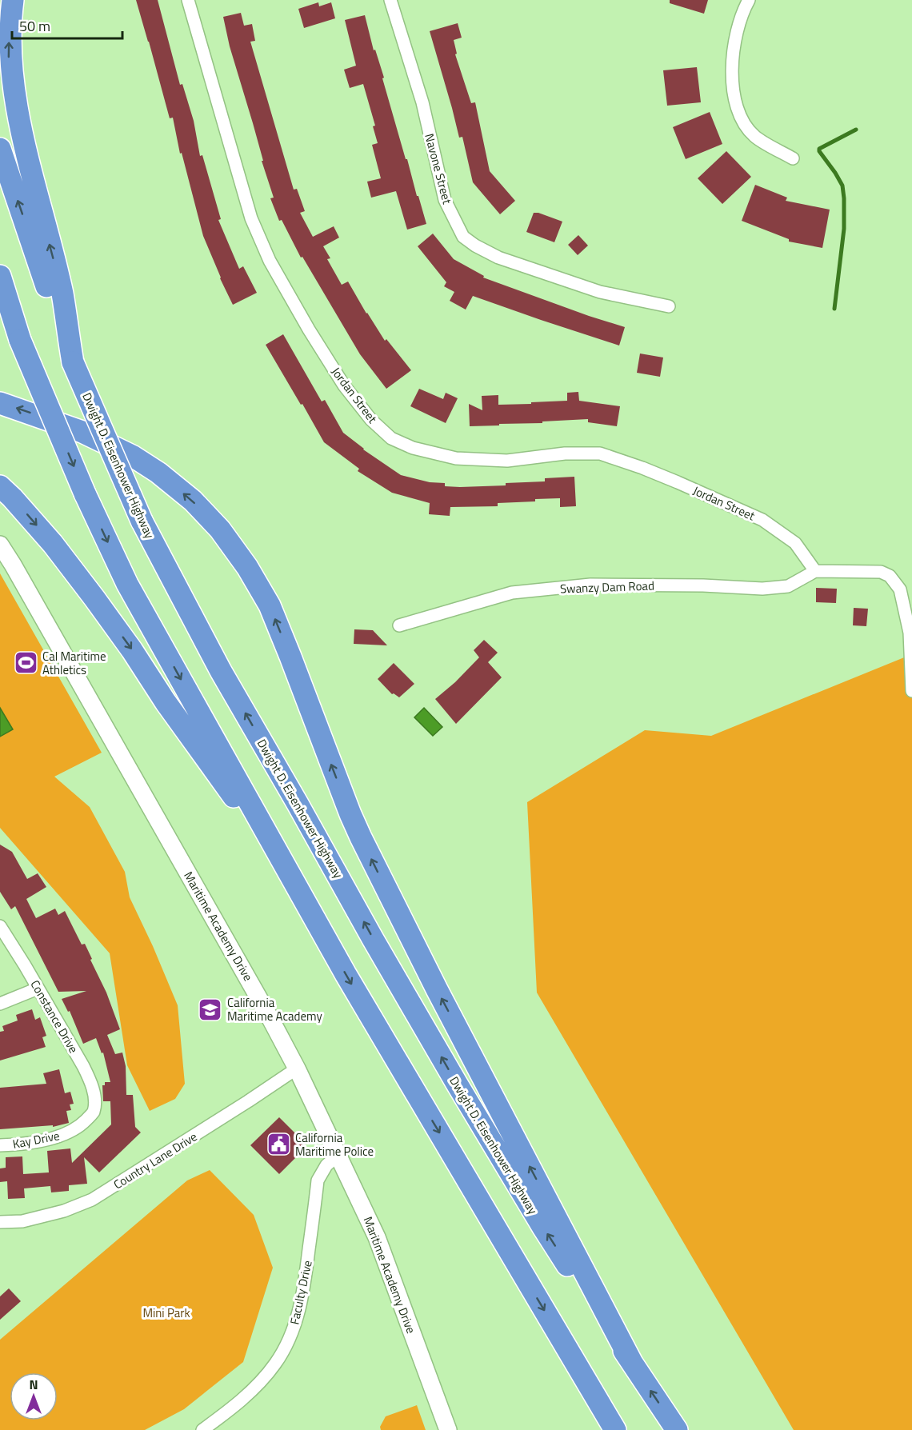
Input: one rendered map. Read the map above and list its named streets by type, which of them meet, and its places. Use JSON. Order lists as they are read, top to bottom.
{
  "streets": {
    "highway": ["Dwight D. Eisenhower Highway"],
    "street": [
      "Navone Street",
      "Jordan Street",
      "Swanzy Dam Road",
      "Maritime Academy Drive",
      "Constance Drive",
      "Kay Drive",
      "Country Lane Drive",
      "Faculty Drive"
    ]
  },
  "crossings": [
    ["Jordan Street", "Swanzy Dam Road"],
    ["Maritime Academy Drive", "Country Lane Drive"],
    ["Maritime Academy Drive", "Faculty Drive"],
    ["Constance Drive", "Kay Drive"]
  ],
  "parks": ["Mini Park"],
  "places": {
    "sports": ["Cal Maritime Athletics"],
    "school or university": ["California Maritime Academy"],
    "public building": ["California Maritime Police"]
  },
  "scale_bar": "50 m",
  "north": "top"
}
